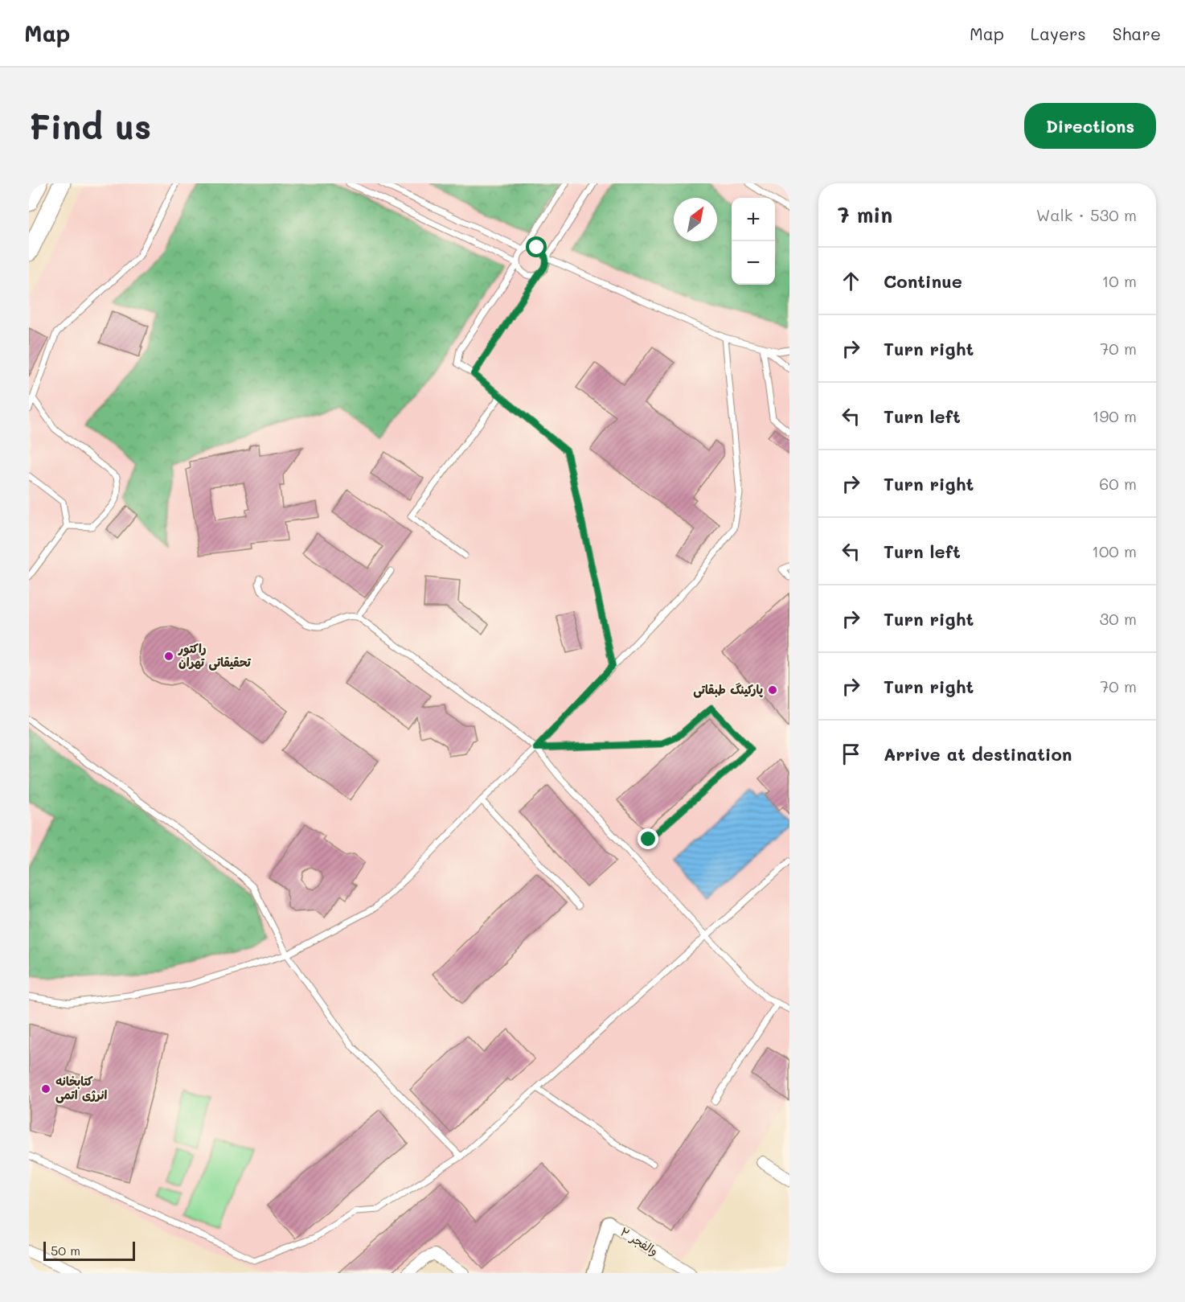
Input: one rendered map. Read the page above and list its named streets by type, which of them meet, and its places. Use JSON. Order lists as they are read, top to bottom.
{
  "streets": {
    "street": ["والفجر ۲"]
  },
  "places": ["راکتور تحقیقاتی تهران", "پارکینگ طبقاتی", "کتابخانه انرژی اتمی"],
  "scale_bar": "50 m",
  "north": "top right",
  "page": {
    "header": "Map",
    "nav": ["Map", "Layers", "Share"],
    "buttons": "Directions",
    "title": "Find us",
    "heading": ["7 min", "Walk · 530 m"],
    "map_buttons": ["+", "−"],
    "list": [
      ["Continue", "10 m"],
      ["Turn right", "70 m"],
      ["Turn left", "190 m"],
      ["Turn right", "60 m"],
      ["Turn left", "100 m"],
      ["Turn right", "30 m"],
      ["Turn right", "70 m"],
      "Arrive at destination"
    ],
    "scale": "50 m"
  }
}
